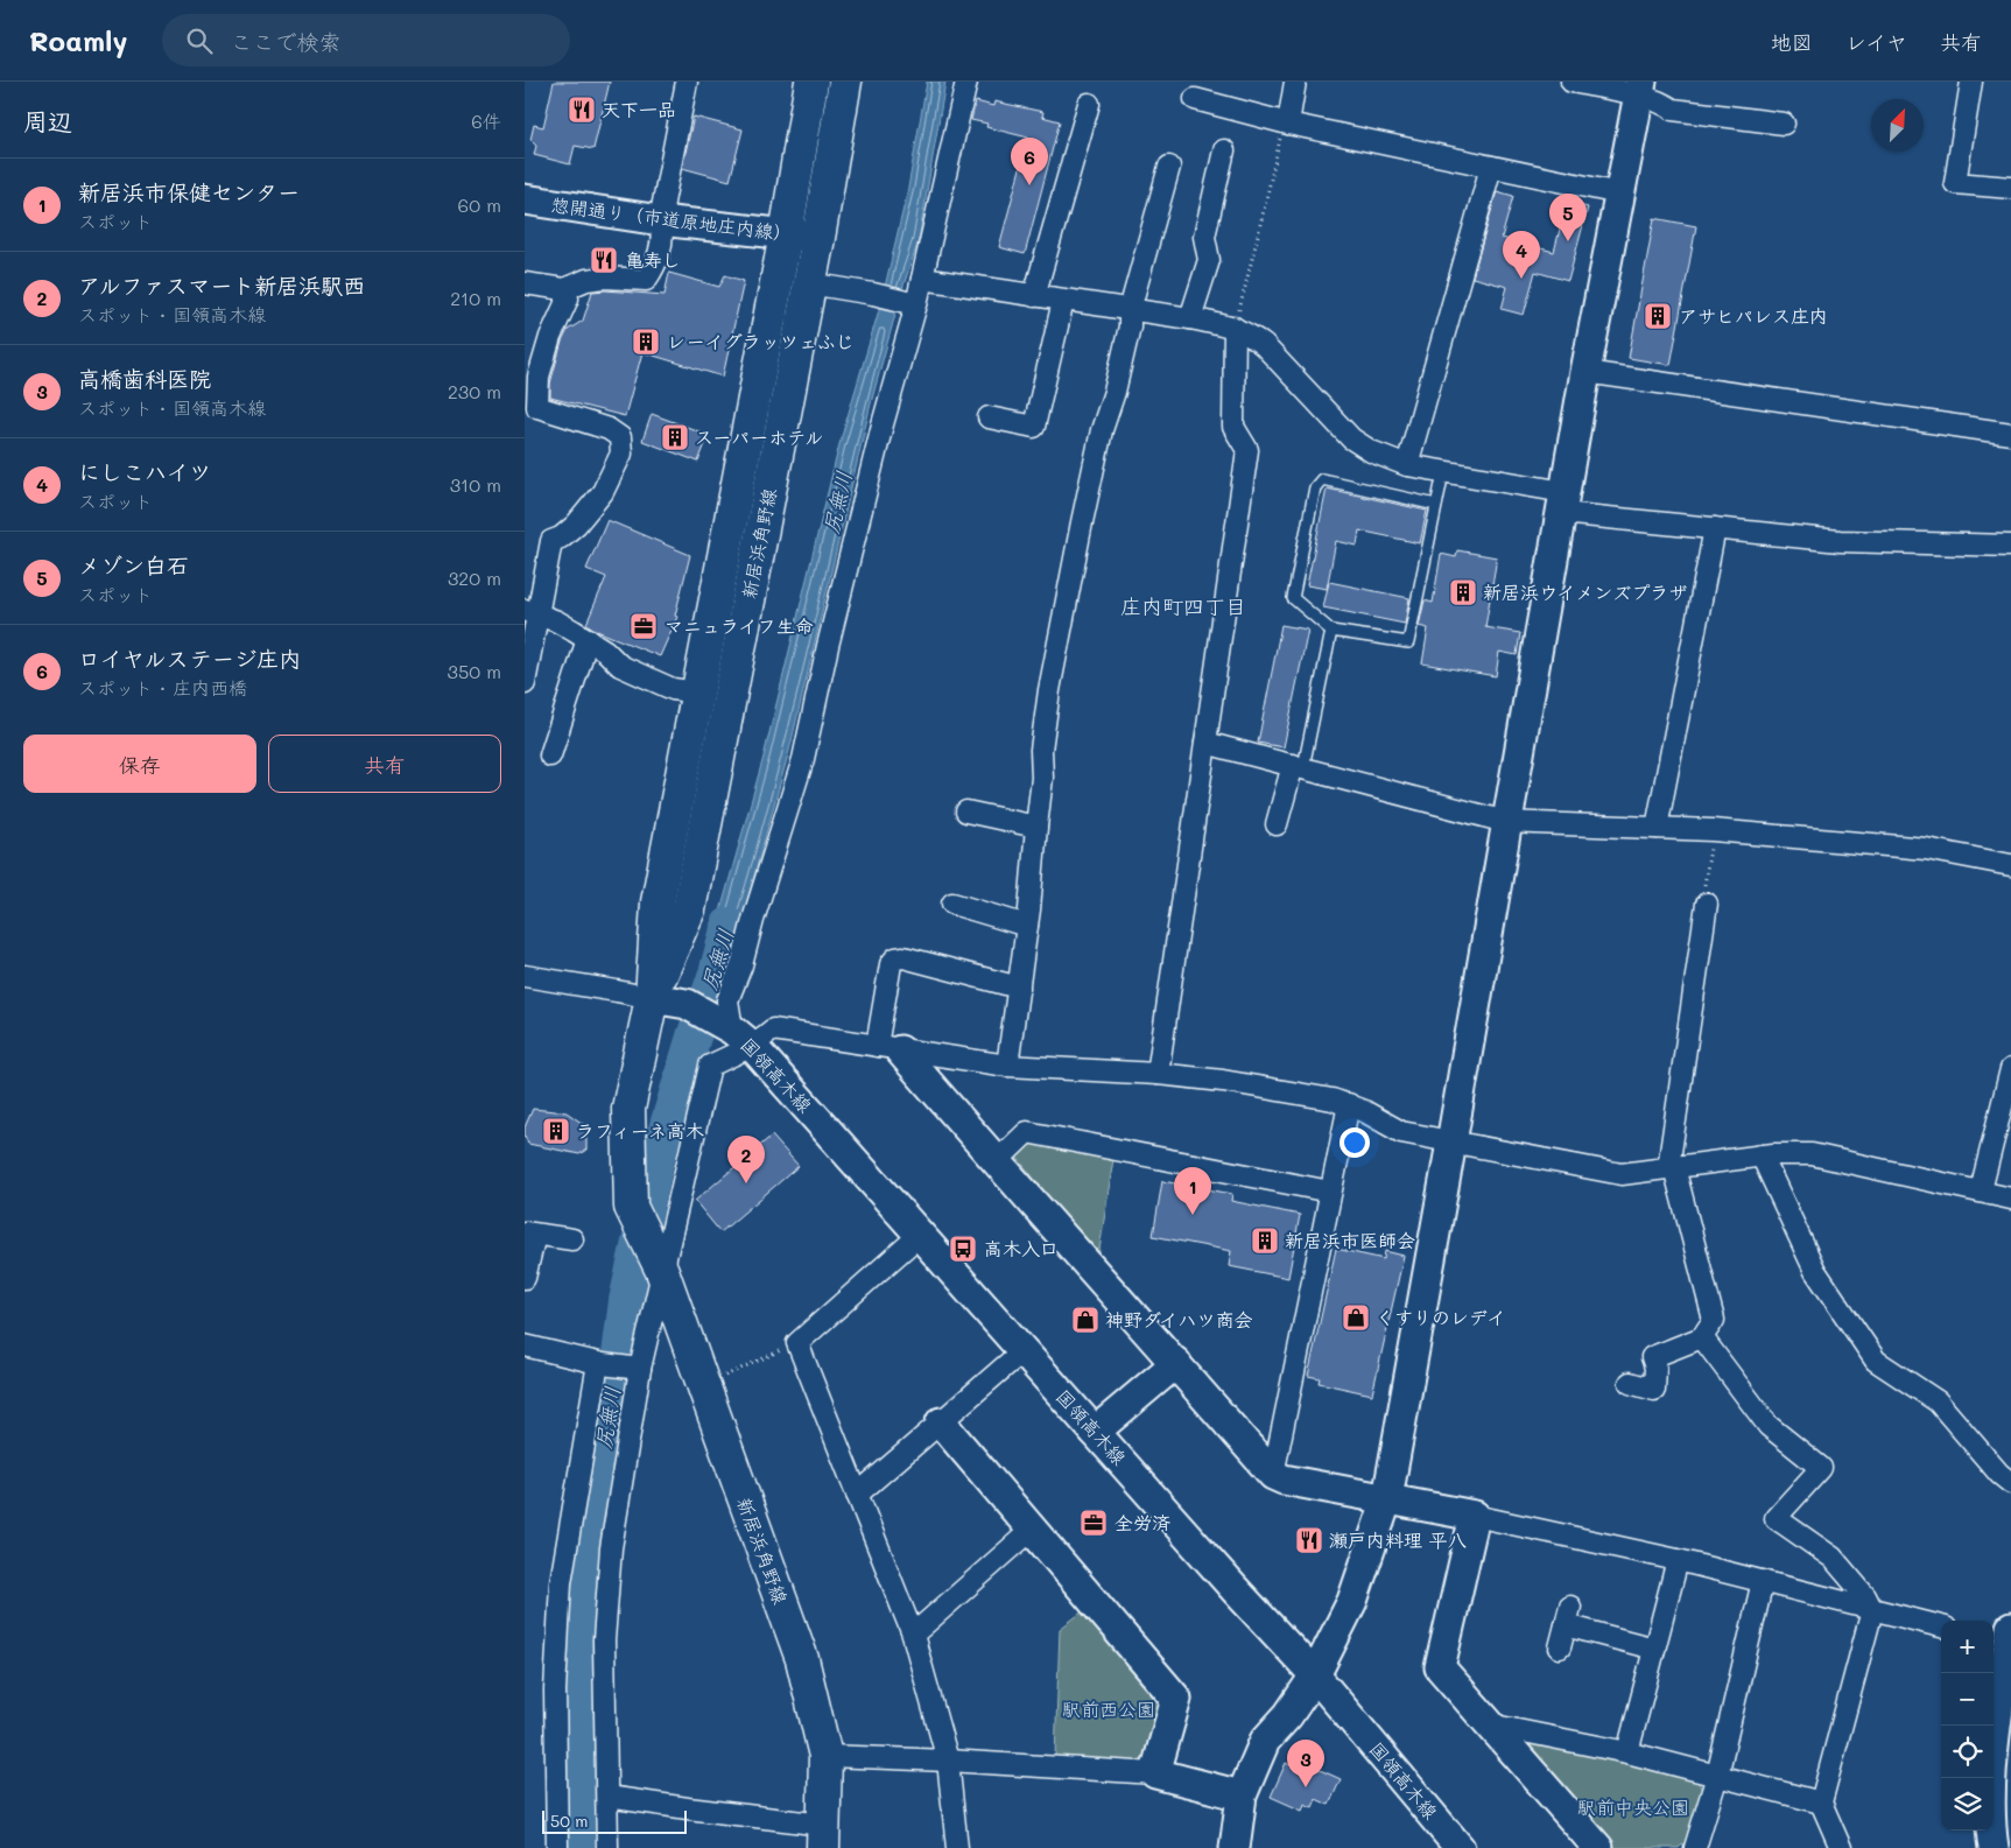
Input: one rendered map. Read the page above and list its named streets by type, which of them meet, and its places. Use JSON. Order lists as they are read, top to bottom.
{
  "streets": {
    "main road": ["新居浜角野線"],
    "street": ["惣開通り（市道原地庄内線）", "国領高木線"]
  },
  "crossings": [
    ["惣開通り（市道原地庄内線）", "新居浜角野線"]
  ],
  "districts": ["庄内町四丁目"],
  "water": ["尻無川"],
  "parks": ["駅前西公園", "駅前中央公園"],
  "places": {
    "restaurant": ["天下一品", "亀寿し", "瀬戸内料理 平八"],
    "building": [
      "アサヒパレス庄内",
      "レーイグラッツェふじ",
      "スーパーホテル",
      "新居浜ウイメンズプラザ",
      "ラフィーネ高木",
      "新居浜市医師会"
    ],
    "office": ["マニュライフ生命", "全労済"],
    "bus stop": ["高木入口"],
    "shop": ["くすりのレデイ", "神野ダイハツ商会"]
  },
  "scale_bar": "50 m",
  "north": "top right",
  "page": {
    "header": "Roamly",
    "search": "ここで検索",
    "nav": ["地図", "レイヤ", "共有"],
    "heading": ["周辺", "6件"],
    "pins": [
      "6",
      "5",
      "4",
      "2",
      "1",
      "3"
    ],
    "list": [
      {
        "mark": "1",
        "name": "新居浜市保健センター",
        "note": "スポット",
        "value": "60 m"
      },
      {
        "mark": "2",
        "name": "アルファスマート新居浜駅西",
        "note": "スポット · 国領高木線",
        "value": "210 m"
      },
      {
        "mark": "3",
        "name": "高橋歯科医院",
        "note": "スポット · 国領高木線",
        "value": "230 m"
      },
      {
        "mark": "4",
        "name": "にしこハイツ",
        "note": "スポット",
        "value": "310 m"
      },
      {
        "mark": "5",
        "name": "メゾン白石",
        "note": "スポット",
        "value": "320 m"
      },
      {
        "mark": "6",
        "name": "ロイヤルステージ庄内",
        "note": "スポット · 庄内西橋",
        "value": "350 m"
      }
    ],
    "buttons": ["保存", "共有"],
    "map_buttons": ["+", "−"],
    "scale": "50 m"
  }
}
